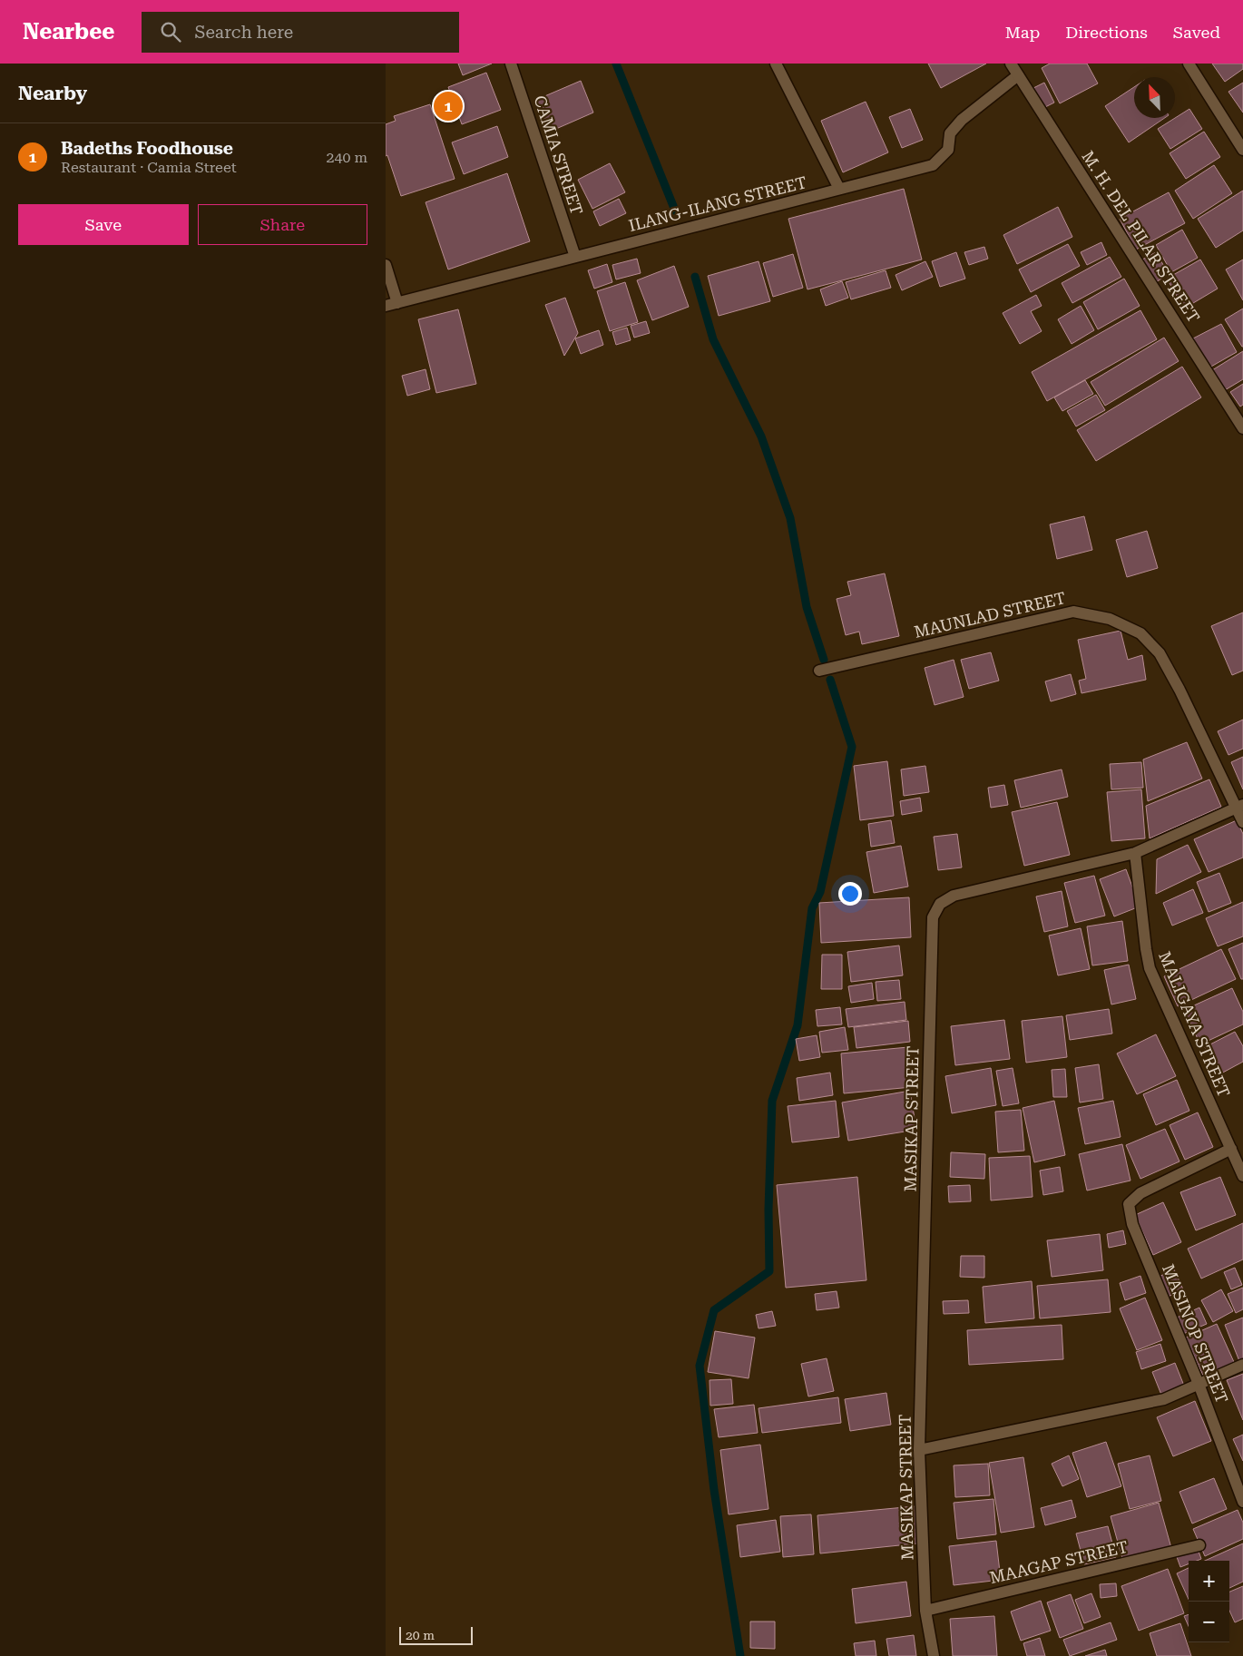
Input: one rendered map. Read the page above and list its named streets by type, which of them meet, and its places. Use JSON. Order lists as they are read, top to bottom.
{
  "streets": {
    "street": [
      "CAMIA STREET",
      "ILANG-ILANG STREET",
      "M. H. DEL PILAR STREET",
      "MAUNLAD STREET",
      "MALIGAYA STREET",
      "MASIKAP STREET",
      "MASINOP STREET",
      "MAAGAP STREET"
    ]
  },
  "crossings": [
    ["CAMIA STREET", "ILANG-ILANG STREET"],
    ["ILANG-ILANG STREET", "M. H. DEL PILAR STREET"],
    ["MAUNLAD STREET", "MASIKAP STREET"],
    ["MALIGAYA STREET", "MASIKAP STREET"],
    ["MALIGAYA STREET", "MASINOP STREET"],
    ["MASIKAP STREET", "MAAGAP STREET"]
  ],
  "scale_bar": "20 m",
  "north": "top left",
  "page": {
    "header": "Nearbee",
    "search": "Search here",
    "nav": ["Map", "Directions", "Saved"],
    "heading": "Nearby",
    "pins": "1",
    "list": [
      {
        "mark": "1",
        "name": "Badeths Foodhouse",
        "note": "Restaurant · Camia Street",
        "value": "240 m"
      }
    ],
    "buttons": ["Save", "Share"],
    "map_buttons": ["+", "−"],
    "scale": "20 m"
  }
}
